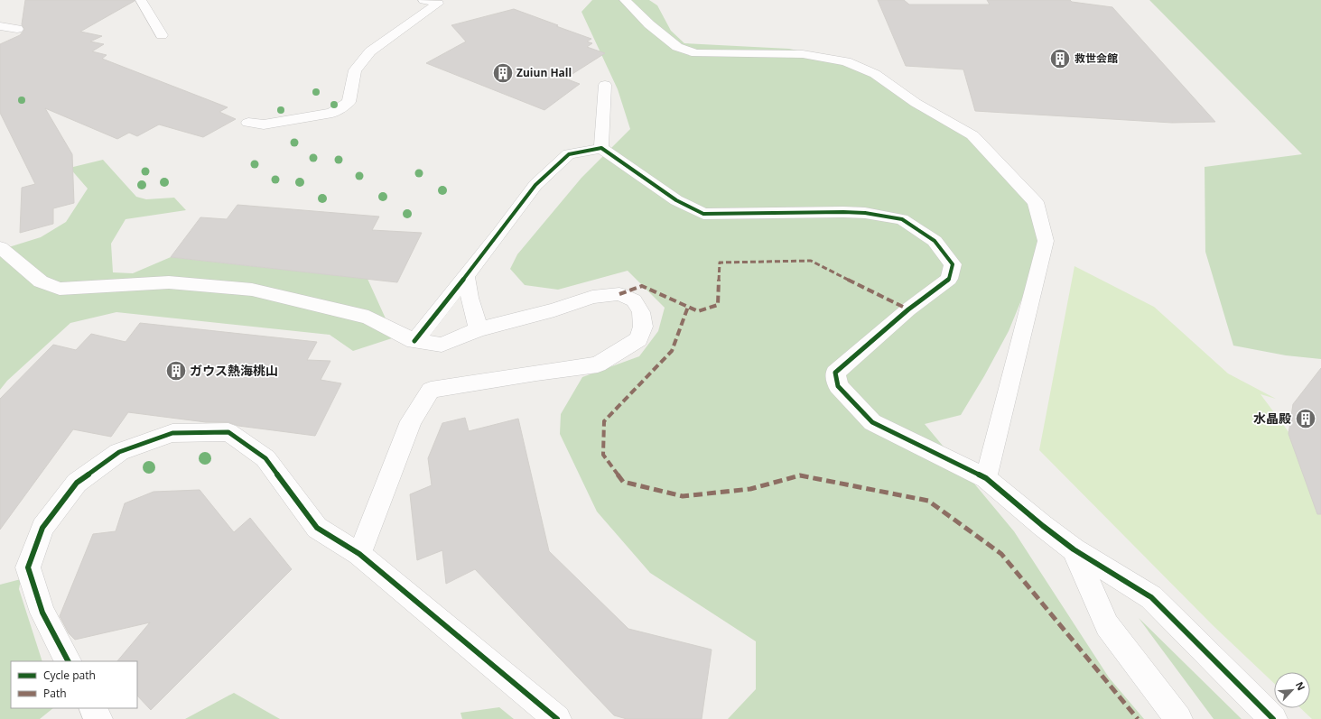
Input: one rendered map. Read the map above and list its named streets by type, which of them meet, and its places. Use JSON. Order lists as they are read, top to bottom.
{
  "places": {
    "building": [
      "救世会館",
      "Zuiun Hall",
      "ガウス熱海桃山",
      "水晶殿"
    ]
  },
  "legend": ["Cycle path", "Path"],
  "north": "top right"
}
